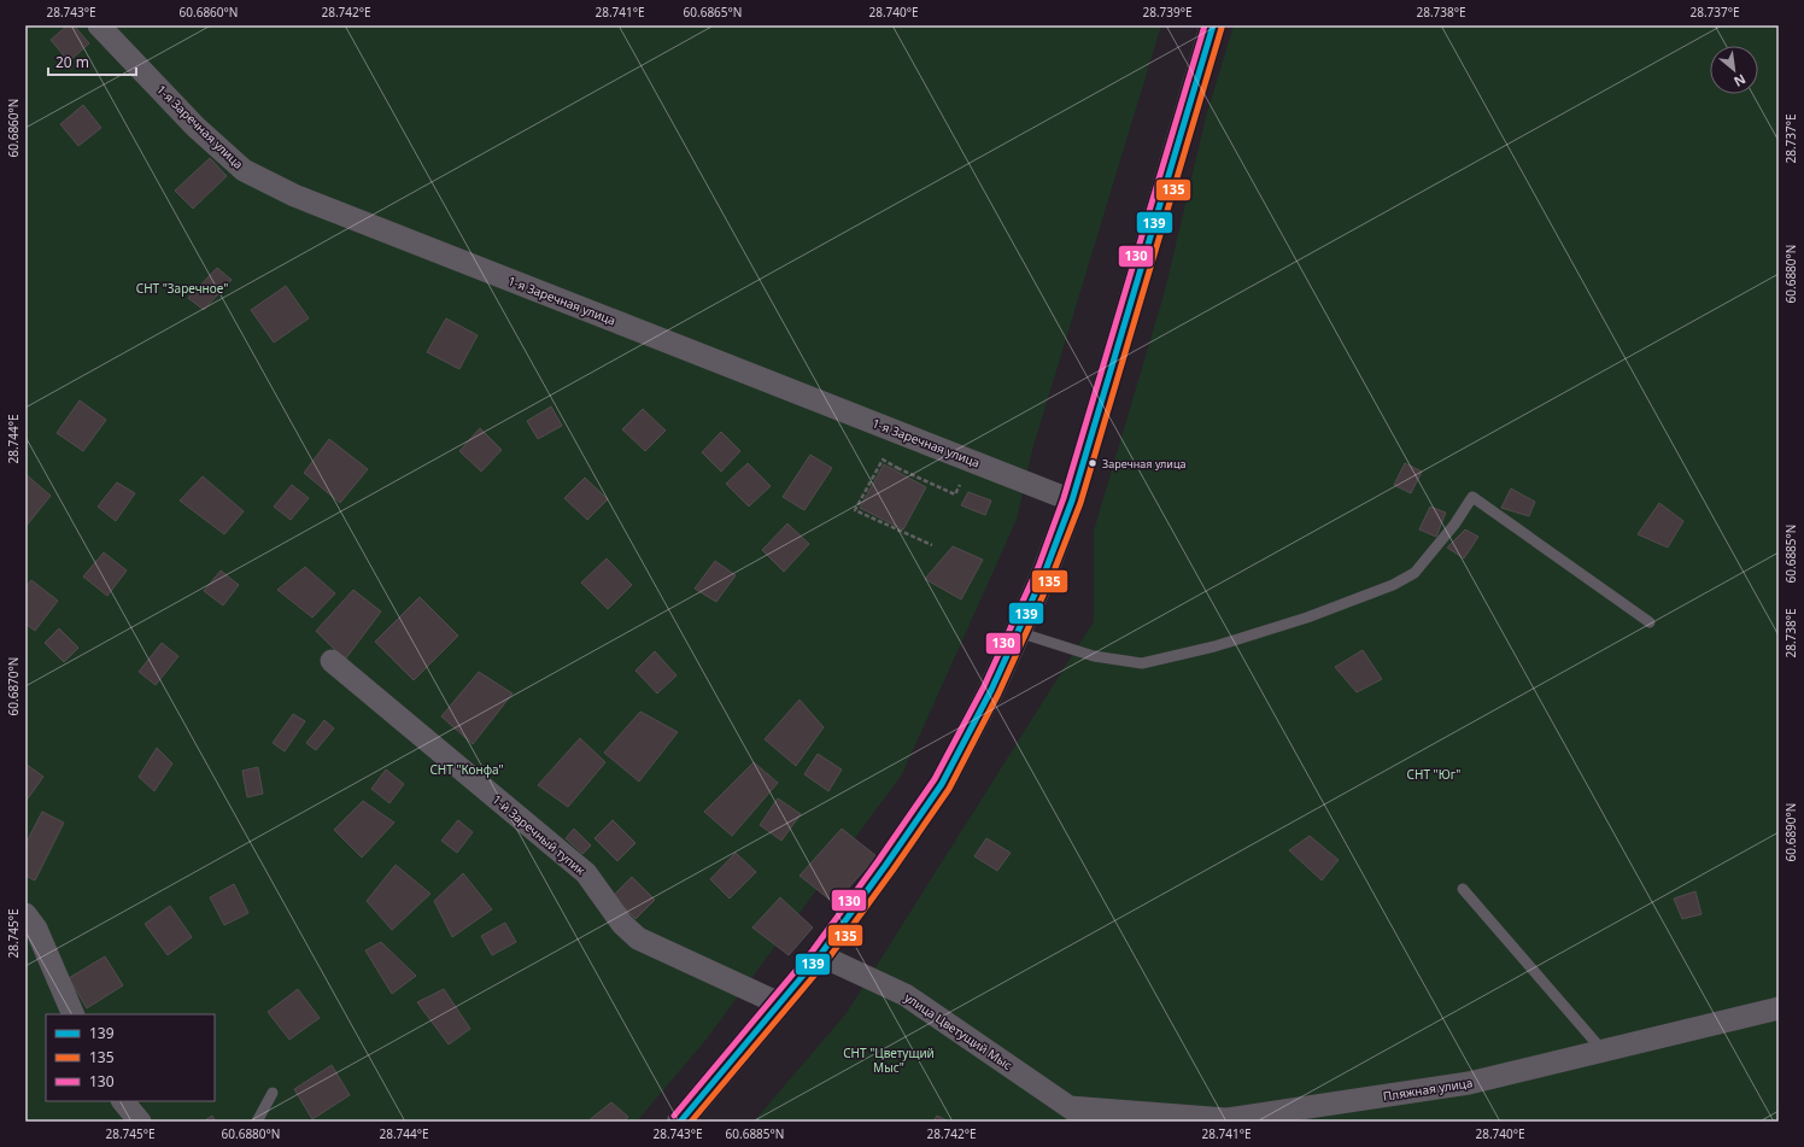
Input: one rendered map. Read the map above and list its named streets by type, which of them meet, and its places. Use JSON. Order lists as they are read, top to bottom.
{
  "streets": {
    "street": [
      "1-я Заречная улица",
      "1-й Заречный тупик",
      "улица Цветущий Мыс",
      "Пляжная улица"
    ]
  },
  "crossings": [
    ["улица Цветущий Мыс", "Пляжная улица"]
  ],
  "parks": [
    "СНТ \"Заречное\"",
    "СНТ \"Конфа\"",
    "СНТ \"Юг\"",
    "СНТ \"Цветущий Мыс\""
  ],
  "places": ["Заречная улица"],
  "lines": ["transit line 139", "transit line 130", "transit line 135"],
  "legend": ["139", "135", "130"],
  "scale_bar": "20 m",
  "north": "bottom right",
  "coordinates": [
    "28.743°E",
    "60.6860°N",
    "28.742°E",
    "28.741°E",
    "60.6865°N",
    "28.740°E",
    "28.739°E",
    "28.738°E",
    "28.737°E",
    "60.6880°N",
    "28.744°E",
    "60.6885°N",
    "60.6870°N",
    "60.6890°N",
    "28.745°E"
  ]
}
